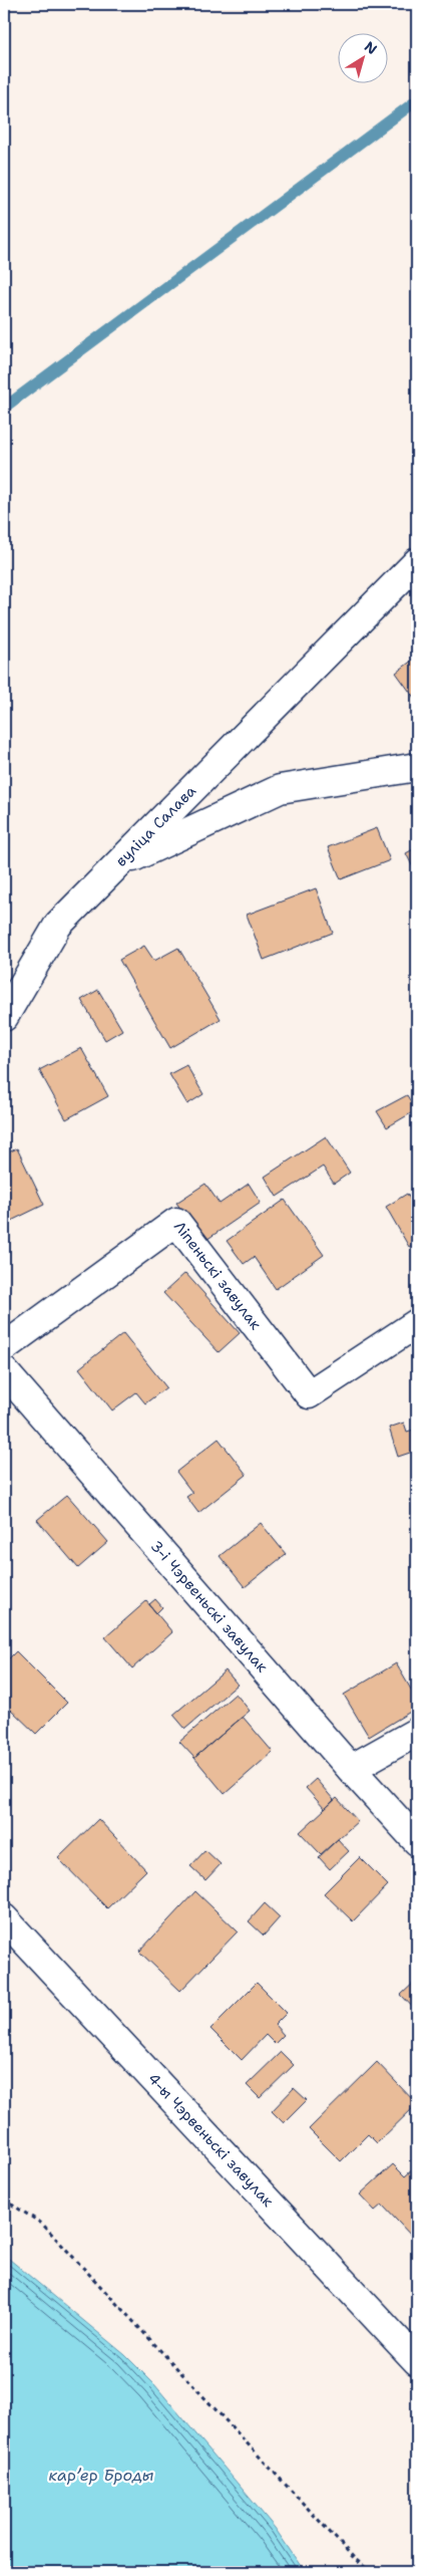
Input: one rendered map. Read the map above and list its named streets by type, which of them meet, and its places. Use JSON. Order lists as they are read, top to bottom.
{
  "streets": {
    "street": [
      "вуліца Салава",
      "Ліпеньскі завулак",
      "3-і Чэрвеньскі завулак",
      "4-ы Чэрвеньскі завулак"
    ]
  },
  "water": ["карʼер Броды"],
  "north": "top right"
}
